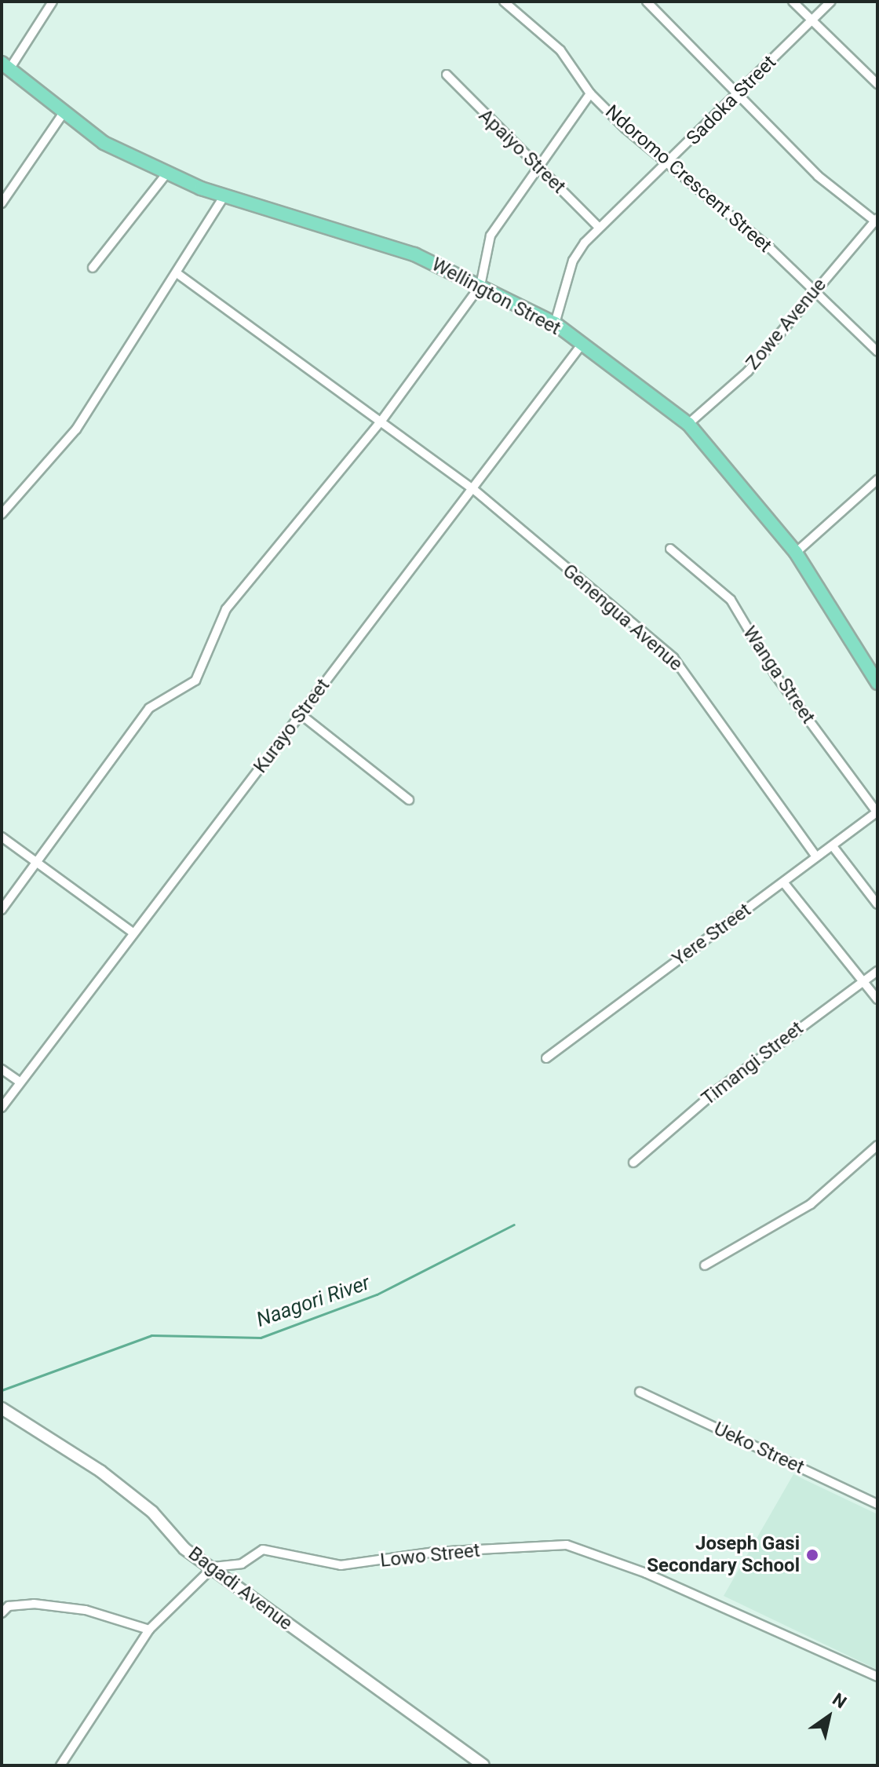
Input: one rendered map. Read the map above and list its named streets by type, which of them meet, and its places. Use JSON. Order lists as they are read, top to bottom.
{
  "streets": {
    "main road": ["Wellington Street"],
    "street": [
      "Sadoka Street",
      "Apaiyo Street",
      "Ndoromo Crescent Street",
      "Zowe Avenue",
      "Genengua Avenue",
      "Wanga Street",
      "Kurayo Street",
      "Yere Street",
      "Timangi Street",
      "Ueko Street",
      "Lowo Street",
      "Bagadi Avenue"
    ]
  },
  "crossings": [
    ["Sadoka Street", "Apaiyo Street"],
    ["Sadoka Street", "Ndoromo Crescent Street"],
    ["Sadoka Street", "Wellington Street"],
    ["Ndoromo Crescent Street", "Zowe Avenue"],
    ["Wellington Street", "Zowe Avenue"],
    ["Wellington Street", "Kurayo Street"],
    ["Genengua Avenue", "Kurayo Street"],
    ["Genengua Avenue", "Yere Street"],
    ["Wanga Street", "Yere Street"],
    ["Lowo Street", "Bagadi Avenue"]
  ],
  "water": ["Naagori River"],
  "places": ["Joseph Gasi Secondary School"],
  "north": "top right"
}
